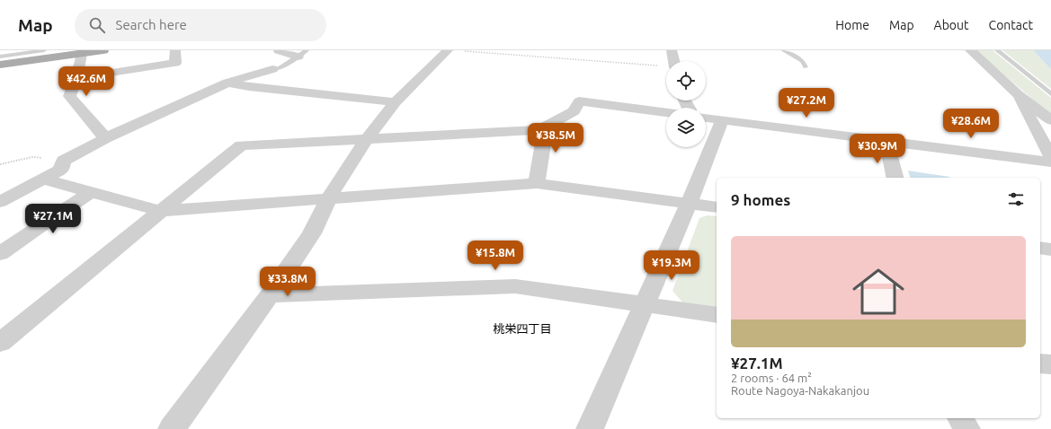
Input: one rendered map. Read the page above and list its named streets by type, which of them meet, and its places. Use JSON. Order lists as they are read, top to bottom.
{
  "districts": ["桃栄四丁目"],
  "page": {
    "header": "Map",
    "search": "Search here",
    "nav": [
      "Home",
      "Map",
      "About",
      "Contact"
    ],
    "price": [
      "¥42.6M",
      "¥27.2M",
      "¥28.6M",
      "¥38.5M",
      "¥30.9M",
      "¥27.1M",
      "¥15.8M",
      "¥19.3M",
      "¥33.8M"
    ],
    "heading": "9 homes",
    "list": [
      {
        "name": "¥27.1M",
        "note": "2 rooms · 64 m² · Route Nagoya-Nakakanjou"
      }
    ]
  }
}
